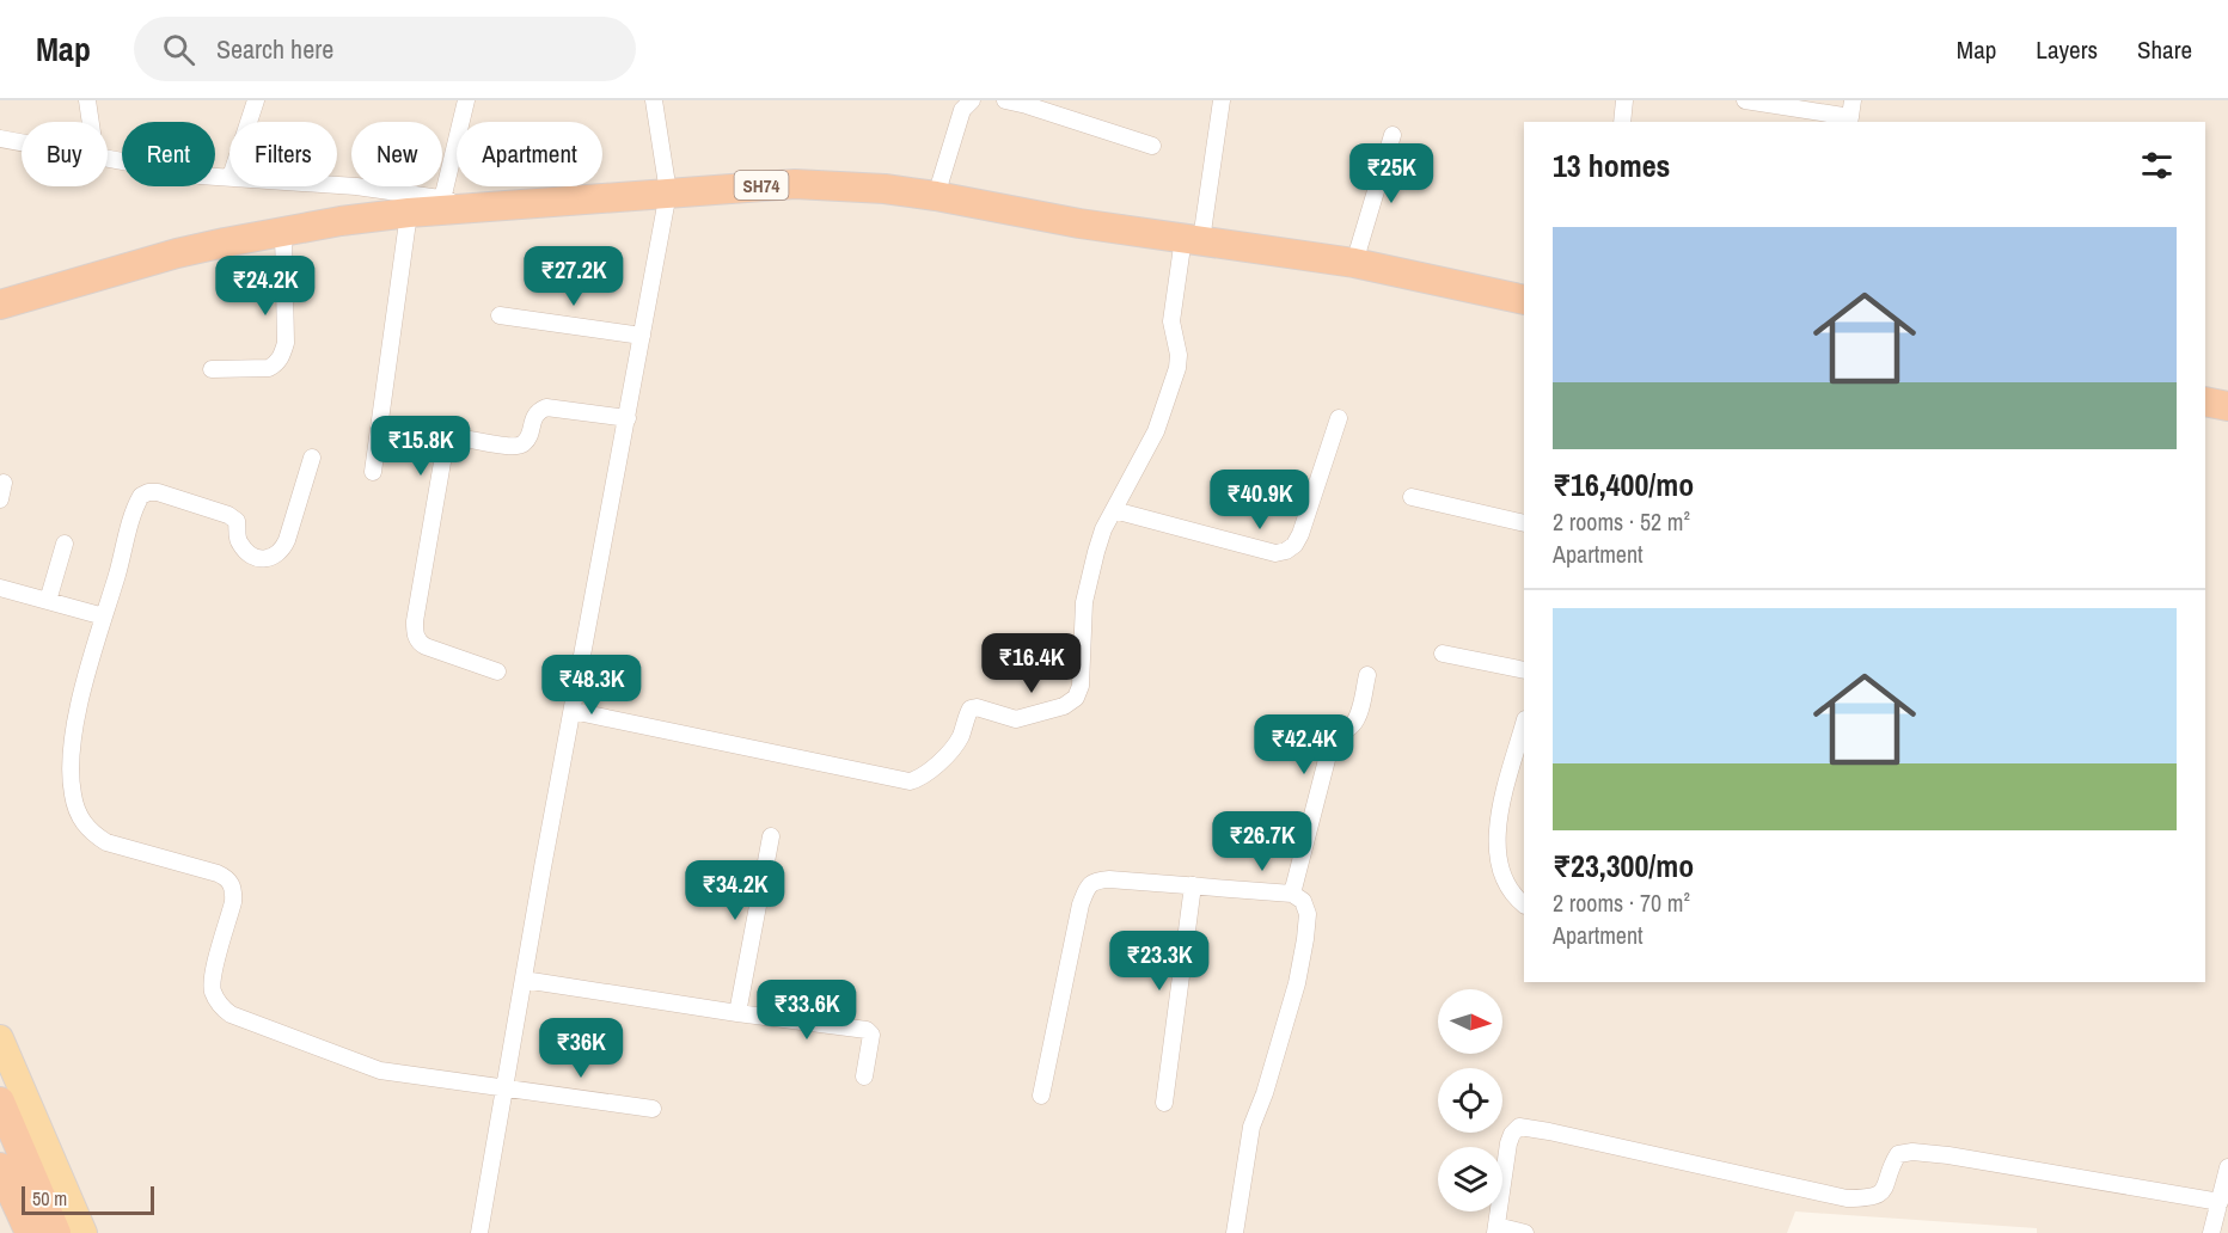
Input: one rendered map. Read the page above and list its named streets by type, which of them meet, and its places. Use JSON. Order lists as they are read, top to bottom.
{
  "streets": {
    "highway": ["SH74"]
  },
  "scale_bar": "50 m",
  "north": "right",
  "page": {
    "header": "Map",
    "search": "Search here",
    "nav": ["Map", "Layers", "Share"],
    "chip": [
      "Buy",
      "Rent",
      "Filters",
      "New",
      "Apartment"
    ],
    "heading": "13 homes",
    "price": [
      "₹25K",
      "₹27.2K",
      "₹24.2K",
      "₹15.8K",
      "₹40.9K",
      "₹16.4K",
      "₹48.3K",
      "₹42.4K",
      "₹26.7K",
      "₹34.2K",
      "₹23.3K",
      "₹33.6K",
      "₹36K"
    ],
    "list": [
      {
        "name": "₹16,400/mo",
        "note": "2 rooms · 52 m² · Apartment"
      },
      {
        "name": "₹23,300/mo",
        "note": "2 rooms · 70 m² · Apartment"
      }
    ],
    "scale": "50 m"
  }
}
